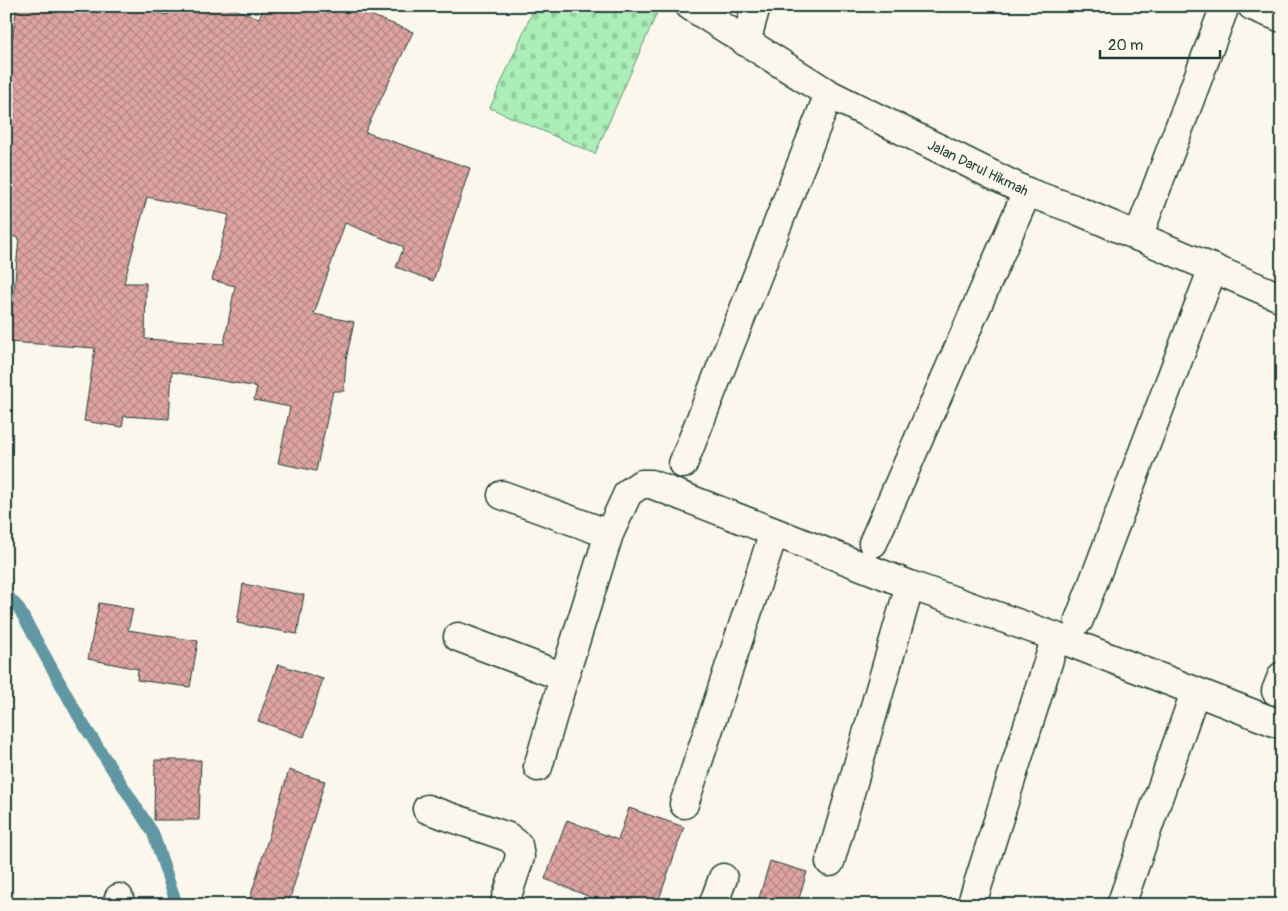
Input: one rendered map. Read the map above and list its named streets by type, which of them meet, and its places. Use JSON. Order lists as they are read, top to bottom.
{
  "streets": {
    "street": ["Jalan Darul Hikmah"]
  },
  "scale_bar": "20 m"
}
